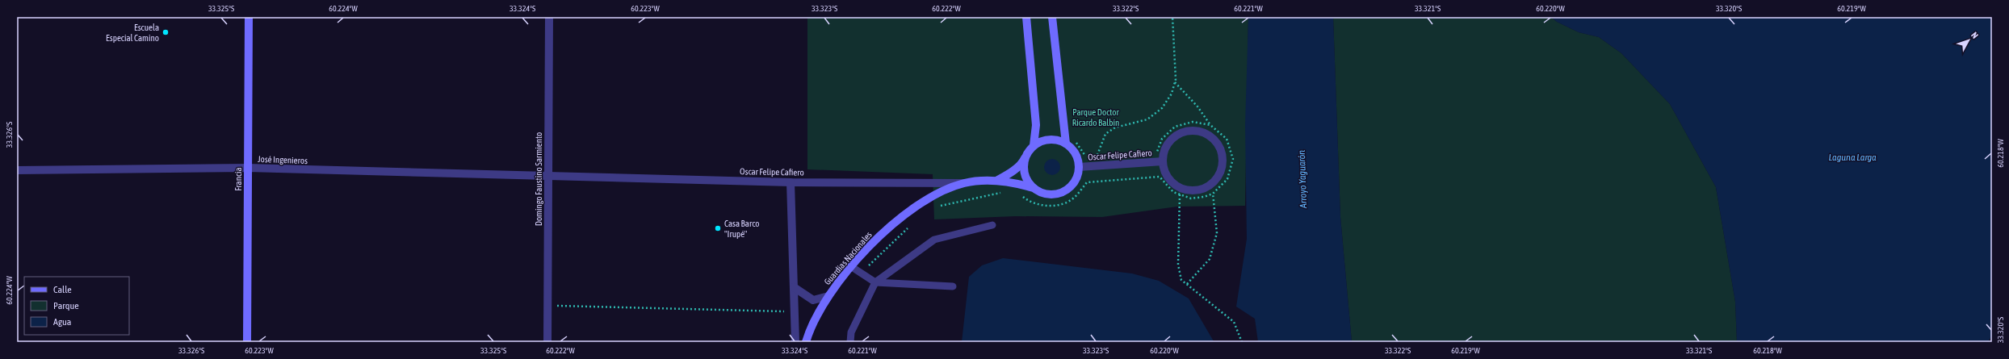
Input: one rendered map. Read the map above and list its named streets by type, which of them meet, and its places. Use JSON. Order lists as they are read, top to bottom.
{
  "streets": {
    "main road": ["Oscar Felipe Cafiero", "Francia", "Guardias Nacionales"],
    "street": ["José Ingenieros", "Domingo Faustino Sarmiento"]
  },
  "crossings": [
    ["Oscar Felipe Cafiero", "José Ingenieros"],
    ["Oscar Felipe Cafiero", "Domingo Faustino Sarmiento"],
    ["Oscar Felipe Cafiero", "Guardias Nacionales"],
    ["José Ingenieros", "Francia"],
    ["José Ingenieros", "Domingo Faustino Sarmiento"]
  ],
  "water": ["Laguna Larga", "Arroyo Yaguarón"],
  "parks": ["Parque Doctor Ricardo Balbín"],
  "places": ["Escuela Especial Camino", "Casa Barco \"Irupé\""],
  "legend": ["Calle", "Parque", "Agua"],
  "north": "top right",
  "coordinates": [
    "33.325°S",
    "60.224°W",
    "33.324°S",
    "60.223°W",
    "33.323°S",
    "60.222°W",
    "33.322°S",
    "60.221°W",
    "33.321°S",
    "60.220°W",
    "33.320°S",
    "60.219°W",
    "33.326°S",
    "60.218°W"
  ]
}
